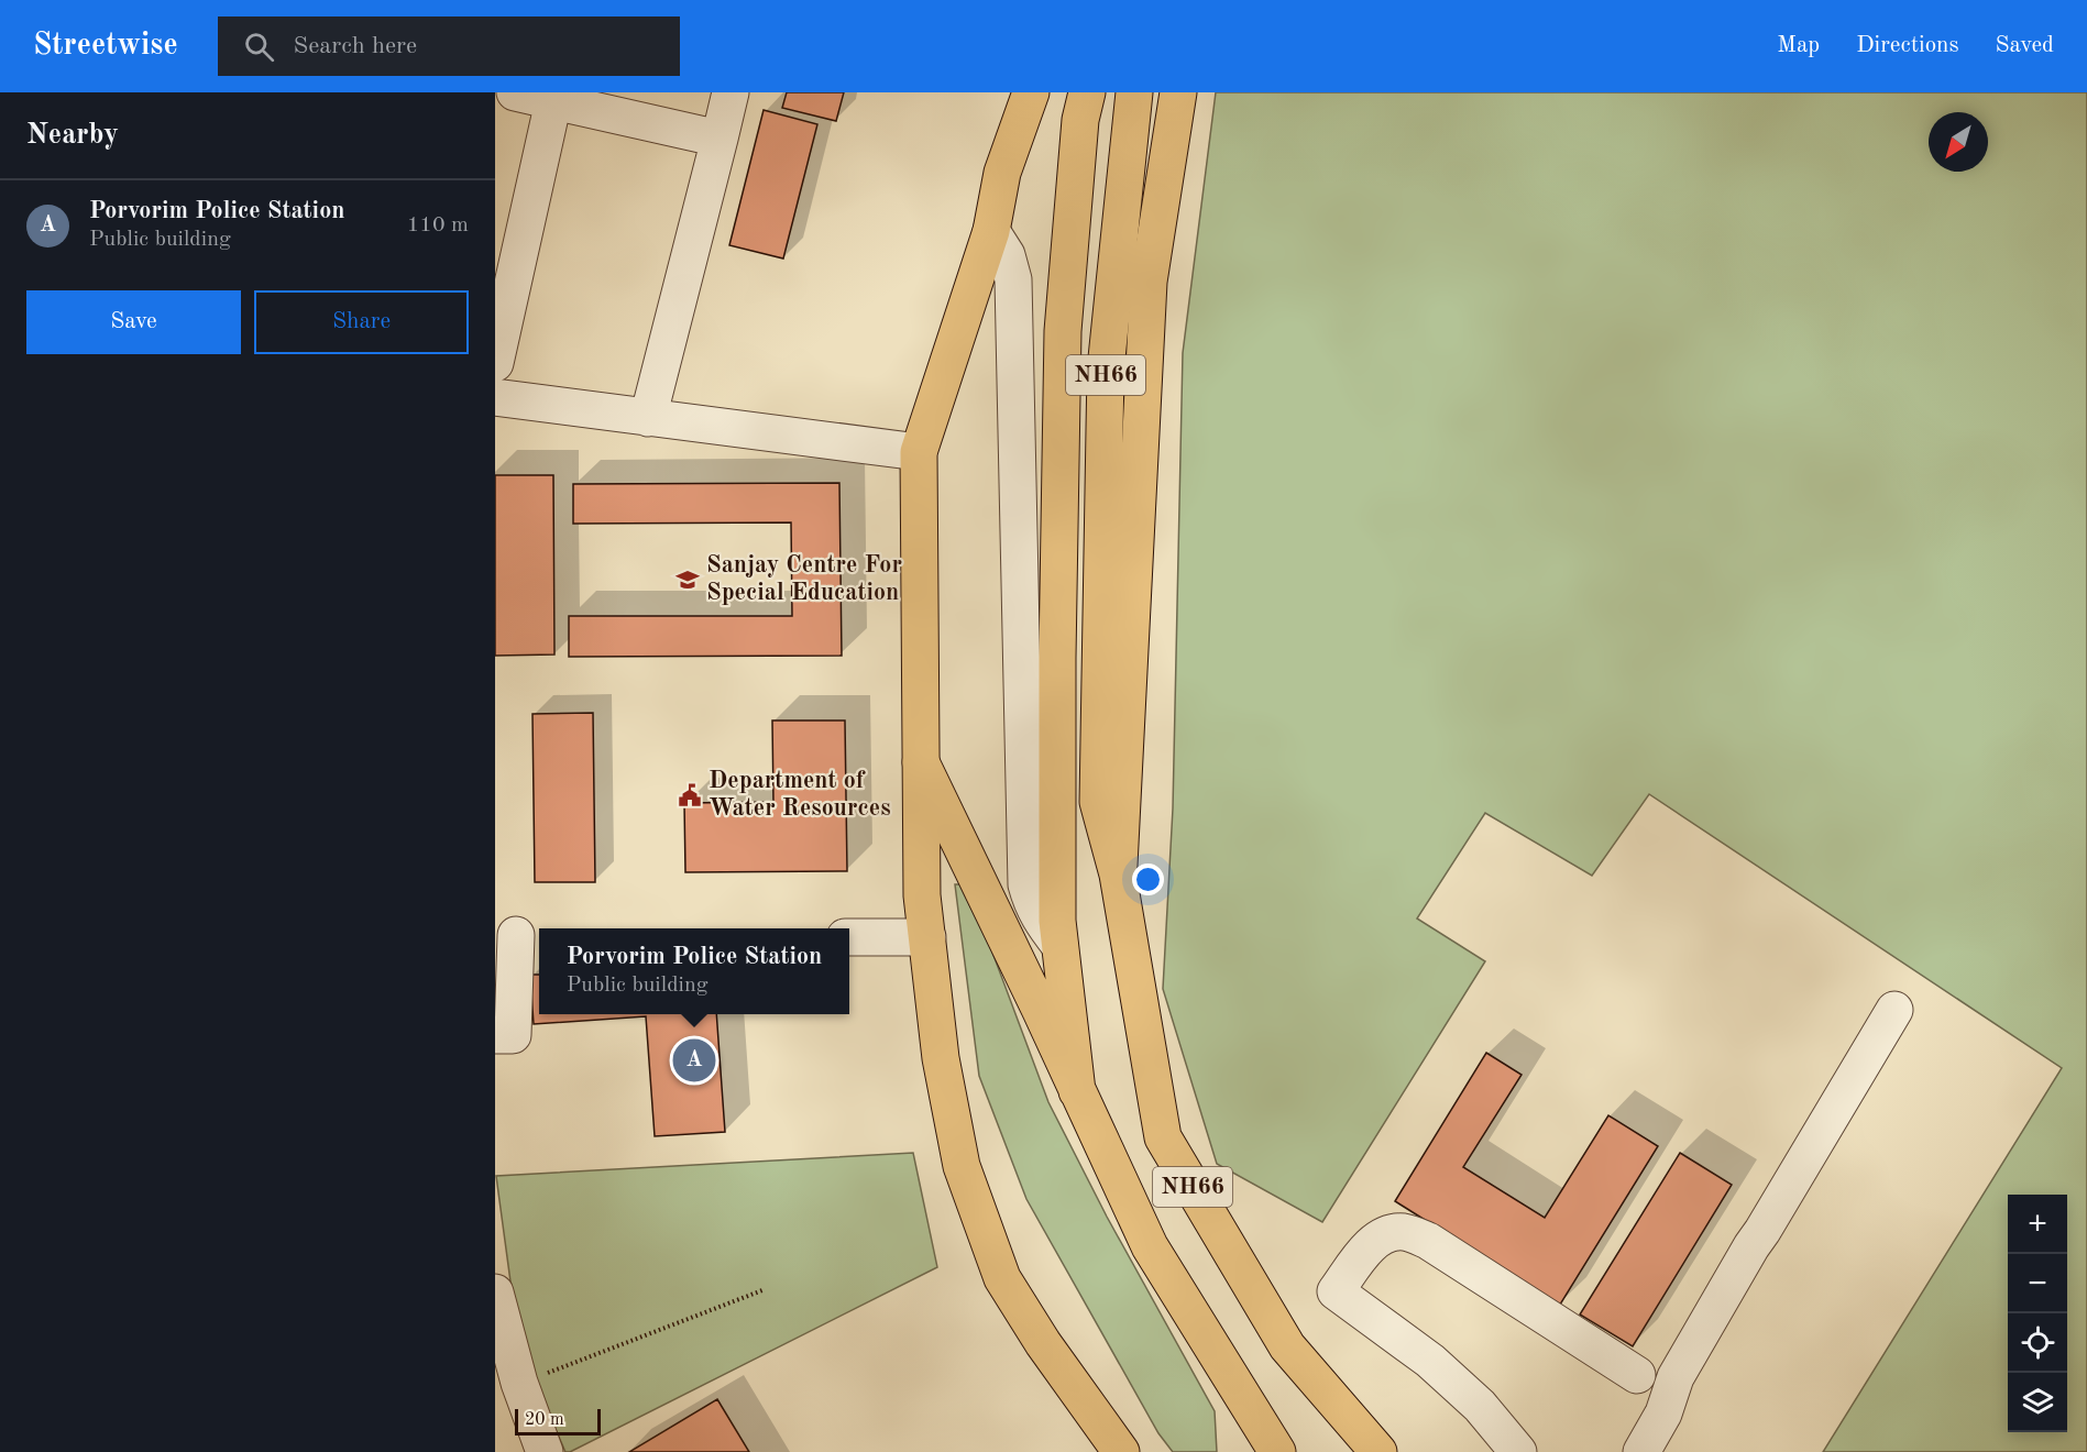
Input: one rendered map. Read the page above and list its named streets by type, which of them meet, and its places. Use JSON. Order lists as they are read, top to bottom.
{
  "streets": {
    "main road": ["NH66"]
  },
  "places": {
    "school or university": ["Sanjay Centre For Special Education"],
    "public building": ["Department of Water Resources"]
  },
  "scale_bar": "20 m",
  "north": "bottom left",
  "page": {
    "header": "Streetwise",
    "search": "Search here",
    "nav": ["Map", "Directions", "Saved"],
    "heading": "Nearby",
    "list": [
      {
        "mark": "A",
        "name": "Porvorim Police Station",
        "note": "Public building",
        "value": "110 m"
      }
    ],
    "buttons": ["Save", "Share"],
    "popup": ["Porvorim Police Station", "Public building"],
    "pins": "A",
    "map_buttons": ["+", "−"],
    "scale": "20 m"
  }
}
